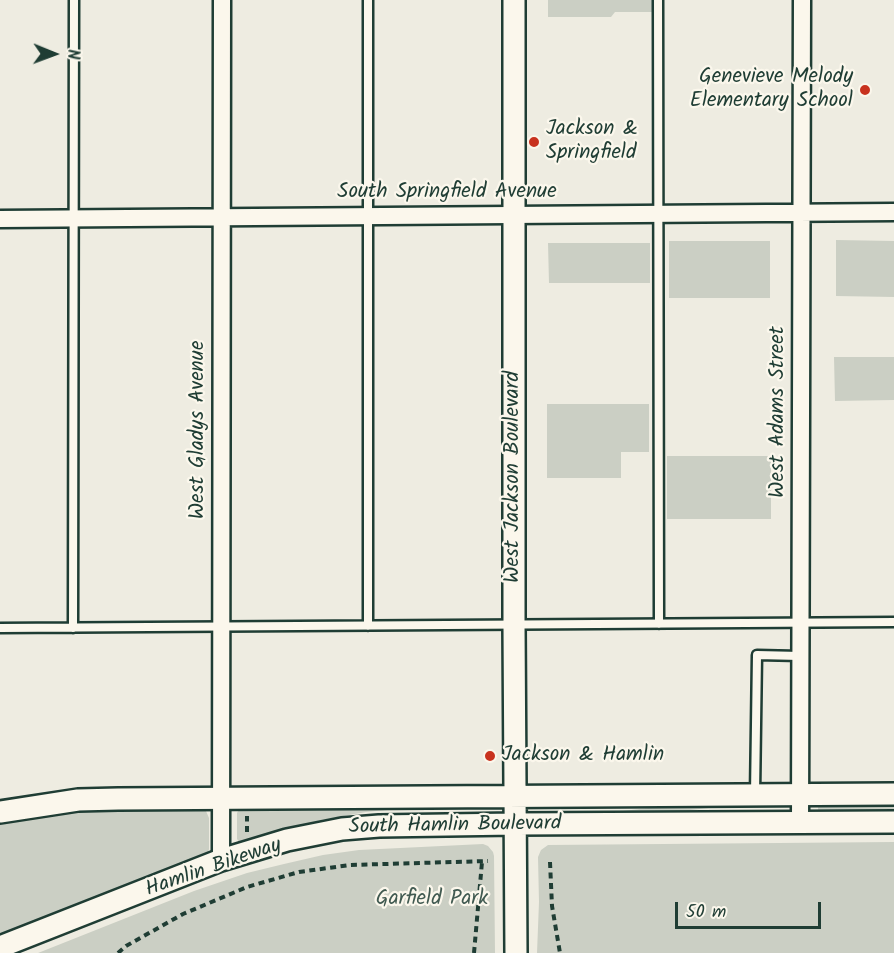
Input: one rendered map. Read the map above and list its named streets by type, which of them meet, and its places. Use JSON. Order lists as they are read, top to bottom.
{
  "streets": {
    "street": [
      "South Springfield Avenue",
      "West Adams Street",
      "West Gladys Avenue",
      "West Jackson Boulevard",
      "South Hamlin Boulevard"
    ]
  },
  "crossings": [
    ["South Springfield Avenue", "West Adams Street"],
    ["South Springfield Avenue", "West Gladys Avenue"],
    ["South Springfield Avenue", "West Jackson Boulevard"],
    ["West Adams Street", "South Hamlin Boulevard"],
    ["West Gladys Avenue", "South Hamlin Boulevard"],
    ["West Jackson Boulevard", "South Hamlin Boulevard"]
  ],
  "parks": ["Garfield Park"],
  "places": ["Genevieve Melody Elementary School", "Jackson & Springfield", "Jackson & Hamlin"],
  "scale_bar": "50 m",
  "north": "right"
}
